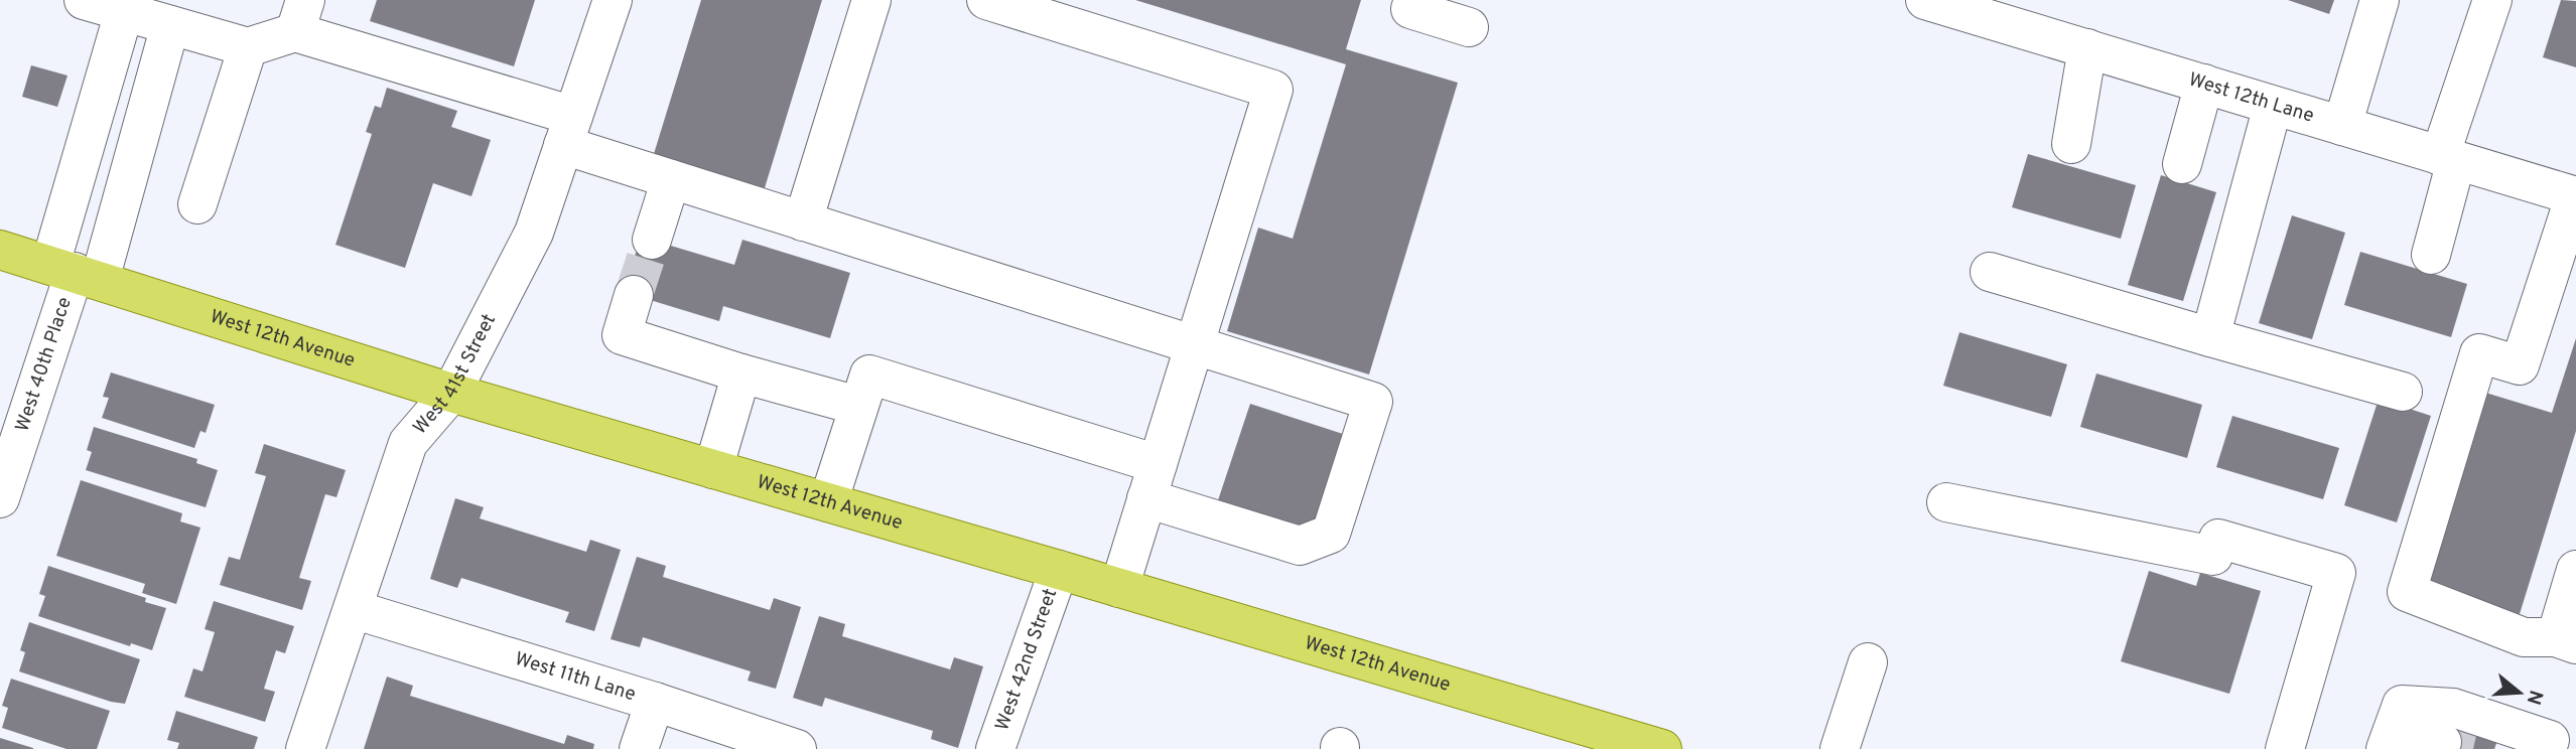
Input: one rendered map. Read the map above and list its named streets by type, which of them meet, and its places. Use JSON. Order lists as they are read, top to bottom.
{
  "streets": {
    "main road": ["West 12th Avenue"],
    "street": [
      "West 12th Lane",
      "West 40th Place",
      "West 41st Street",
      "West 42nd Street",
      "West 11th Lane"
    ]
  },
  "crossings": [
    ["West 12th Avenue", "West 40th Place"],
    ["West 12th Avenue", "West 41st Street"],
    ["West 12th Avenue", "West 42nd Street"],
    ["West 41st Street", "West 11th Lane"]
  ],
  "north": "right"
}
